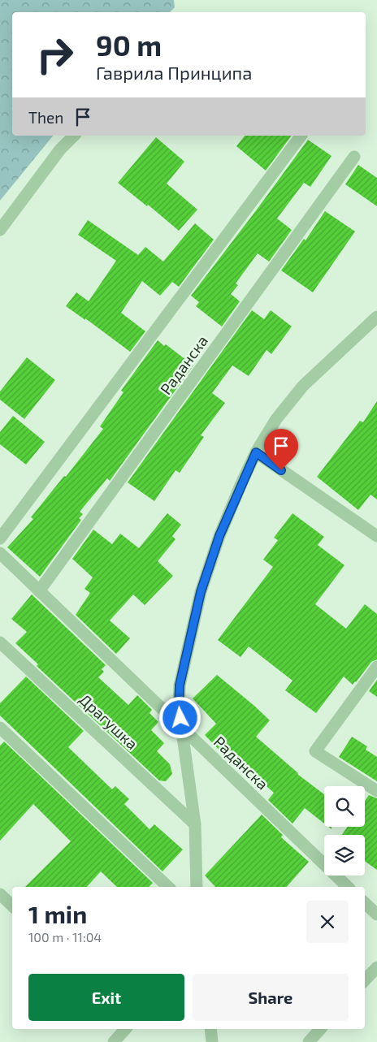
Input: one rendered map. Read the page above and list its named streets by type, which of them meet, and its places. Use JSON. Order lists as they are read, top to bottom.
{
  "streets": {
    "street": ["Раданска", "Драгушка"]
  },
  "page": {
    "turn": ["90 m", "Гаврила Принципа"],
    "then": "Then",
    "heading": ["1 min", "100 m · 11:04"],
    "buttons": ["Exit", "Share"]
  }
}
